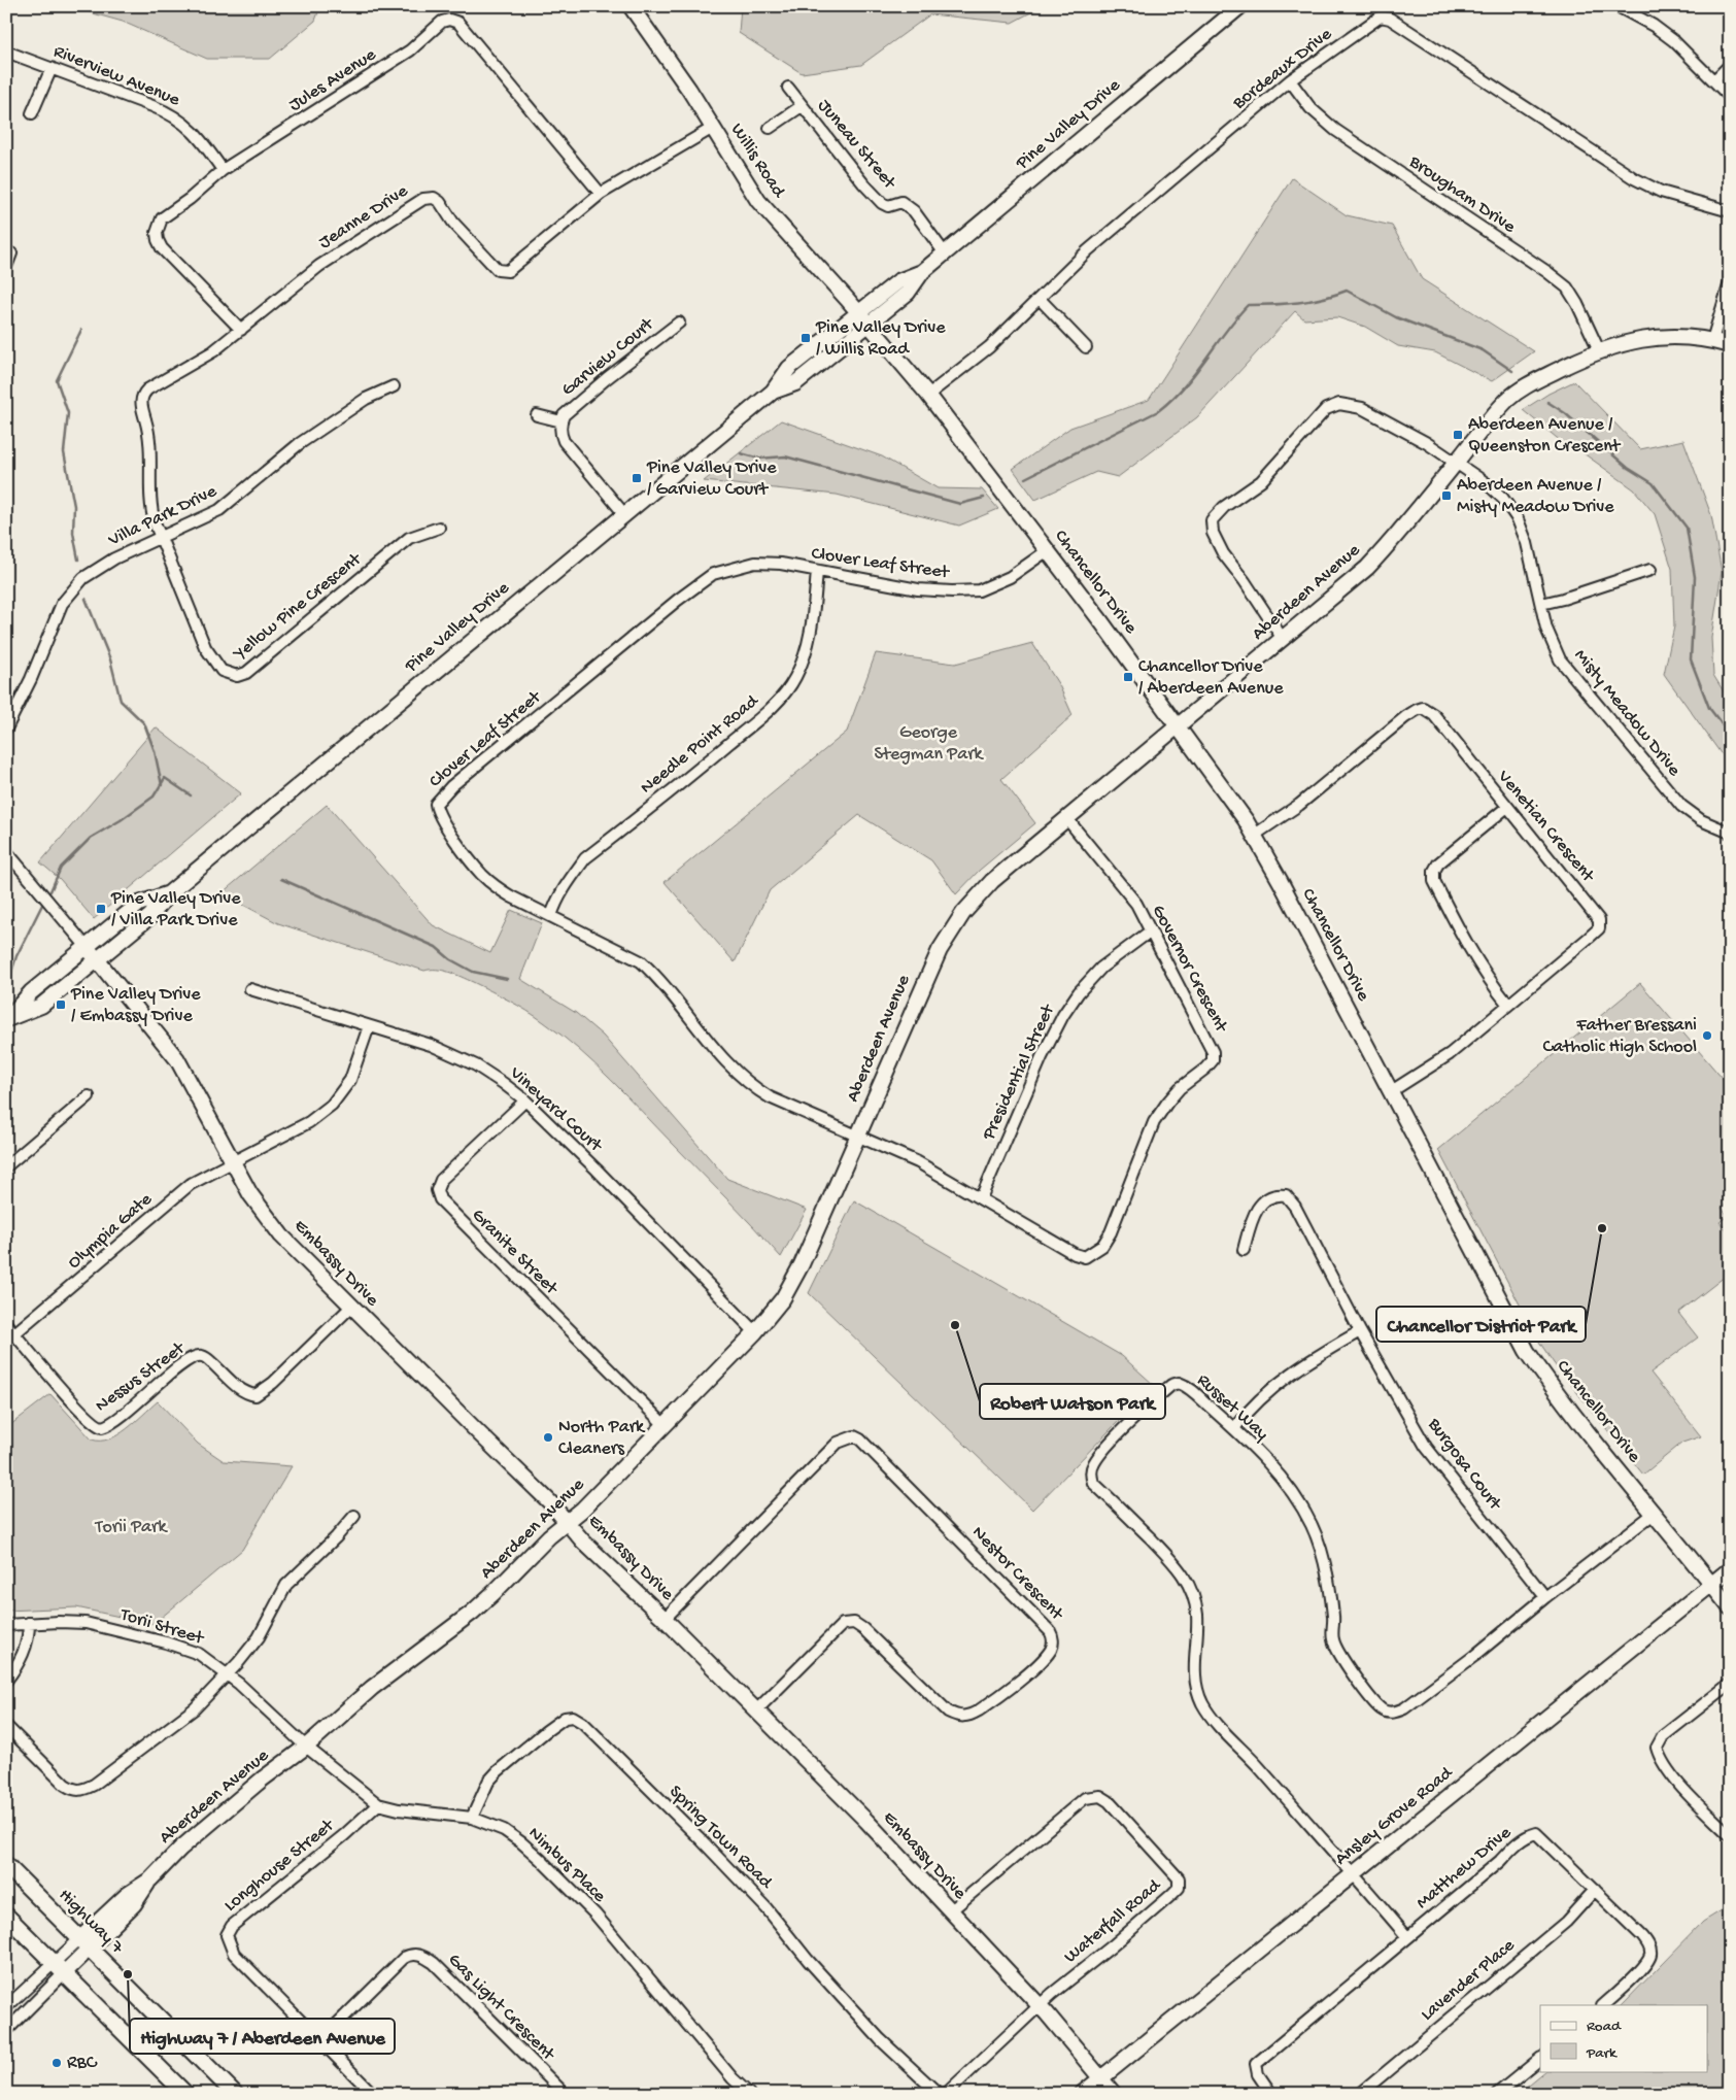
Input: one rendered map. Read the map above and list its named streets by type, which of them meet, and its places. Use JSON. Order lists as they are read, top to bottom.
{
  "streets": {
    "main road": ["Highway 7"],
    "street": [
      "Bordeaux Drive",
      "Riverview Avenue",
      "Jules Avenue",
      "Pine Valley Drive",
      "Juneau Street",
      "Willis Road",
      "Brougham Drive",
      "Jeanne Drive",
      "Garview Court",
      "Villa Park Drive",
      "Clover Leaf Street",
      "Chancellor Drive",
      "Aberdeen Avenue",
      "Yellow Pine Crescent",
      "Misty Meadow Drive",
      "Needle Point Road",
      "Venetian Crescent",
      "Governor Crescent",
      "Presidential Street",
      "Vineyard Court",
      "Olympia Gate",
      "Granite Street",
      "Embassy Drive",
      "Nessus Street",
      "Russet Way",
      "Burgosa Court",
      "Nestor Crescent",
      "Torii Street",
      "Ansley Grove Road",
      "Spring Town Road",
      "Nimbus Place",
      "Longhouse Street",
      "Matthew Drive",
      "Waterfall Road",
      "Lavender Place",
      "Gas Light Crescent"
    ]
  },
  "crossings": [
    ["Bordeaux Drive", "Brougham Drive"],
    ["Bordeaux Drive", "Chancellor Drive"],
    ["Riverview Avenue", "Jules Avenue"],
    ["Jules Avenue", "Jeanne Drive"],
    ["Pine Valley Drive", "Juneau Street"],
    ["Pine Valley Drive", "Willis Road"],
    ["Pine Valley Drive", "Garview Court"],
    ["Pine Valley Drive", "Chancellor Drive"],
    ["Pine Valley Drive", "Embassy Drive"],
    ["Willis Road", "Jeanne Drive"],
    ["Willis Road", "Chancellor Drive"],
    ["Brougham Drive", "Aberdeen Avenue"],
    ["Jeanne Drive", "Villa Park Drive"],
    ["Jeanne Drive", "Yellow Pine Crescent"],
    ["Villa Park Drive", "Yellow Pine Crescent"],
    ["Clover Leaf Street", "Chancellor Drive"],
    ["Clover Leaf Street", "Aberdeen Avenue"],
    ["Clover Leaf Street", "Needle Point Road"],
    ["Clover Leaf Street", "Governor Crescent"],
    ["Chancellor Drive", "Aberdeen Avenue"],
    ["Chancellor Drive", "Venetian Crescent"],
    ["Chancellor Drive", "Russet Way"],
    ["Chancellor Drive", "Ansley Grove Road"],
    ["Aberdeen Avenue", "Misty Meadow Drive"],
    ["Aberdeen Avenue", "Governor Crescent"],
    ["Aberdeen Avenue", "Vineyard Court"],
    ["Aberdeen Avenue", "Granite Street"],
    ["Aberdeen Avenue", "Embassy Drive"],
    ["Aberdeen Avenue", "Torii Street"],
    ["Aberdeen Avenue", "Nimbus Place"],
    ["Aberdeen Avenue", "Highway 7"],
    ["Governor Crescent", "Presidential Street"],
    ["Vineyard Court", "Olympia Gate"],
    ["Vineyard Court", "Granite Street"],
    ["Olympia Gate", "Embassy Drive"],
    ["Olympia Gate", "Nessus Street"],
    ["Embassy Drive", "Nessus Street"],
    ["Embassy Drive", "Nestor Crescent"],
    ["Embassy Drive", "Ansley Grove Road"],
    ["Embassy Drive", "Waterfall Road"],
    ["Russet Way", "Burgosa Court"],
    ["Russet Way", "Ansley Grove Road"],
    ["Russet Way", "Matthew Drive"],
    ["Torii Street", "Nimbus Place"],
    ["Spring Town Road", "Nimbus Place"],
    ["Nimbus Place", "Longhouse Street"],
    ["Longhouse Street", "Gas Light Crescent"],
    ["Matthew Drive", "Lavender Place"]
  ],
  "parks": ["George Stegman Park", "Torii Park"],
  "places": {
    "transit": [
      "Pine Valley Drive / Willis Road",
      "Aberdeen Avenue / Queenston Crescent",
      "Pine Valley Drive / Garview Court",
      "Aberdeen Avenue / Misty Meadow Drive",
      "Chancellor Drive / Aberdeen Avenue",
      "Pine Valley Drive / Villa Park Drive",
      "Pine Valley Drive / Embassy Drive"
    ],
    "other": [
      "Father Bressani Catholic High School",
      "Chancellor District Park",
      "Robert Watson Park",
      "North Park Cleaners",
      "Highway 7 / Aberdeen Avenue",
      "RBC"
    ]
  },
  "legend": ["Road", "Park"]
}
